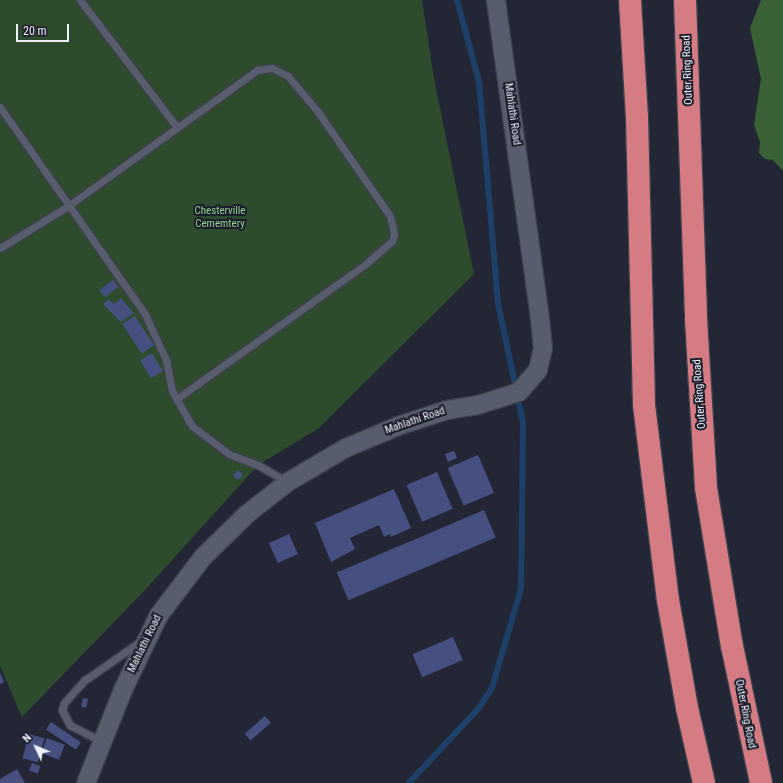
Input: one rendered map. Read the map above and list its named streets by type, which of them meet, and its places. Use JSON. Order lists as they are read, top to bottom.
{
  "streets": {
    "highway": ["Outer Ring Road"],
    "street": ["Mahlathi Road"]
  },
  "parks": ["Chesterville Cememtery"],
  "scale_bar": "20 m",
  "north": "top left"
}
